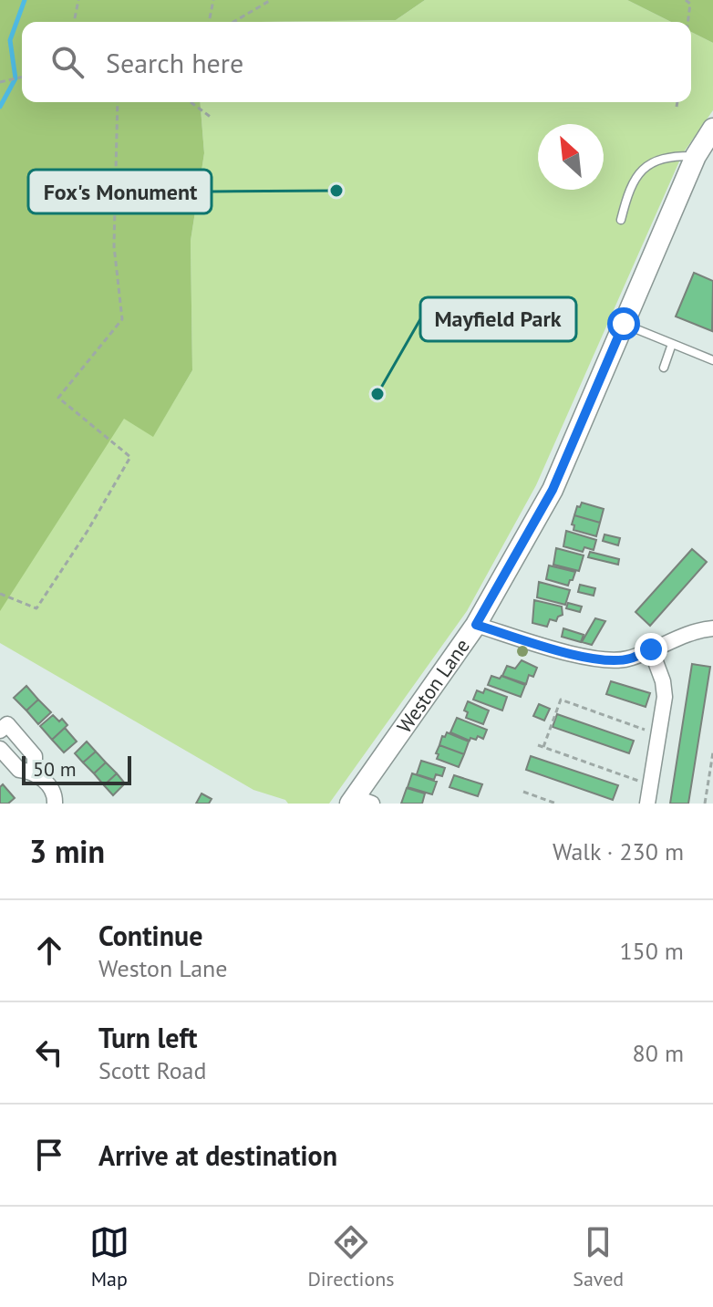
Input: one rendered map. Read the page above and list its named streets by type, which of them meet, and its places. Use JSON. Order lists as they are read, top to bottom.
{
  "streets": {
    "street": ["Weston Lane"]
  },
  "places": ["Fox's Monument", "Mayfield Park"],
  "scale_bar": "50 m",
  "north": "top left",
  "page": {
    "search": "Search here",
    "scale": "50 m",
    "heading": ["3 min", "Walk · 230 m"],
    "list": [
      ["Continue", "Weston Lane", "150 m"],
      ["Turn left", "Scott Road", "80 m"],
      "Arrive at destination"
    ],
    "nav": ["Map", "Directions", "Saved"]
  }
}
